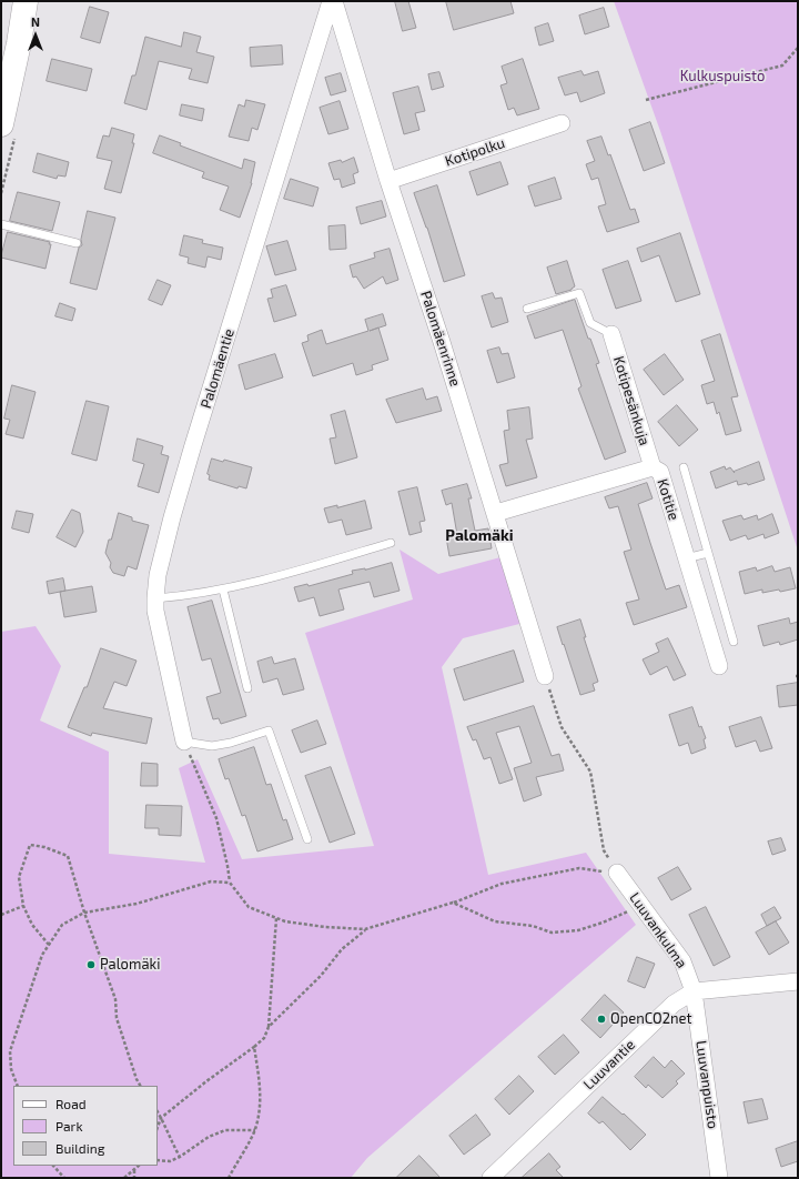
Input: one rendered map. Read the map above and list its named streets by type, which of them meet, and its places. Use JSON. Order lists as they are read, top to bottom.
{
  "streets": {
    "street": [
      "Kotipolku",
      "Palomäenrinne",
      "Palomäentie",
      "Kotipesänkuja",
      "Kotitie",
      "Luuvankulma",
      "Luuvantie",
      "Luuvanpuisto"
    ]
  },
  "crossings": [
    ["Kotipolku", "Palomäenrinne"],
    ["Palomäenrinne", "Palomäentie"],
    ["Palomäenrinne", "Kotitie"],
    ["Kotipesänkuja", "Kotitie"],
    ["Luuvankulma", "Luuvantie"],
    ["Luuvankulma", "Luuvanpuisto"],
    ["Luuvantie", "Luuvanpuisto"]
  ],
  "districts": ["Palomäki"],
  "parks": ["Kulkuspuisto"],
  "places": ["Palomäki", "OpenCO2net"],
  "legend": ["Road", "Park", "Building"],
  "north": "top"
}
